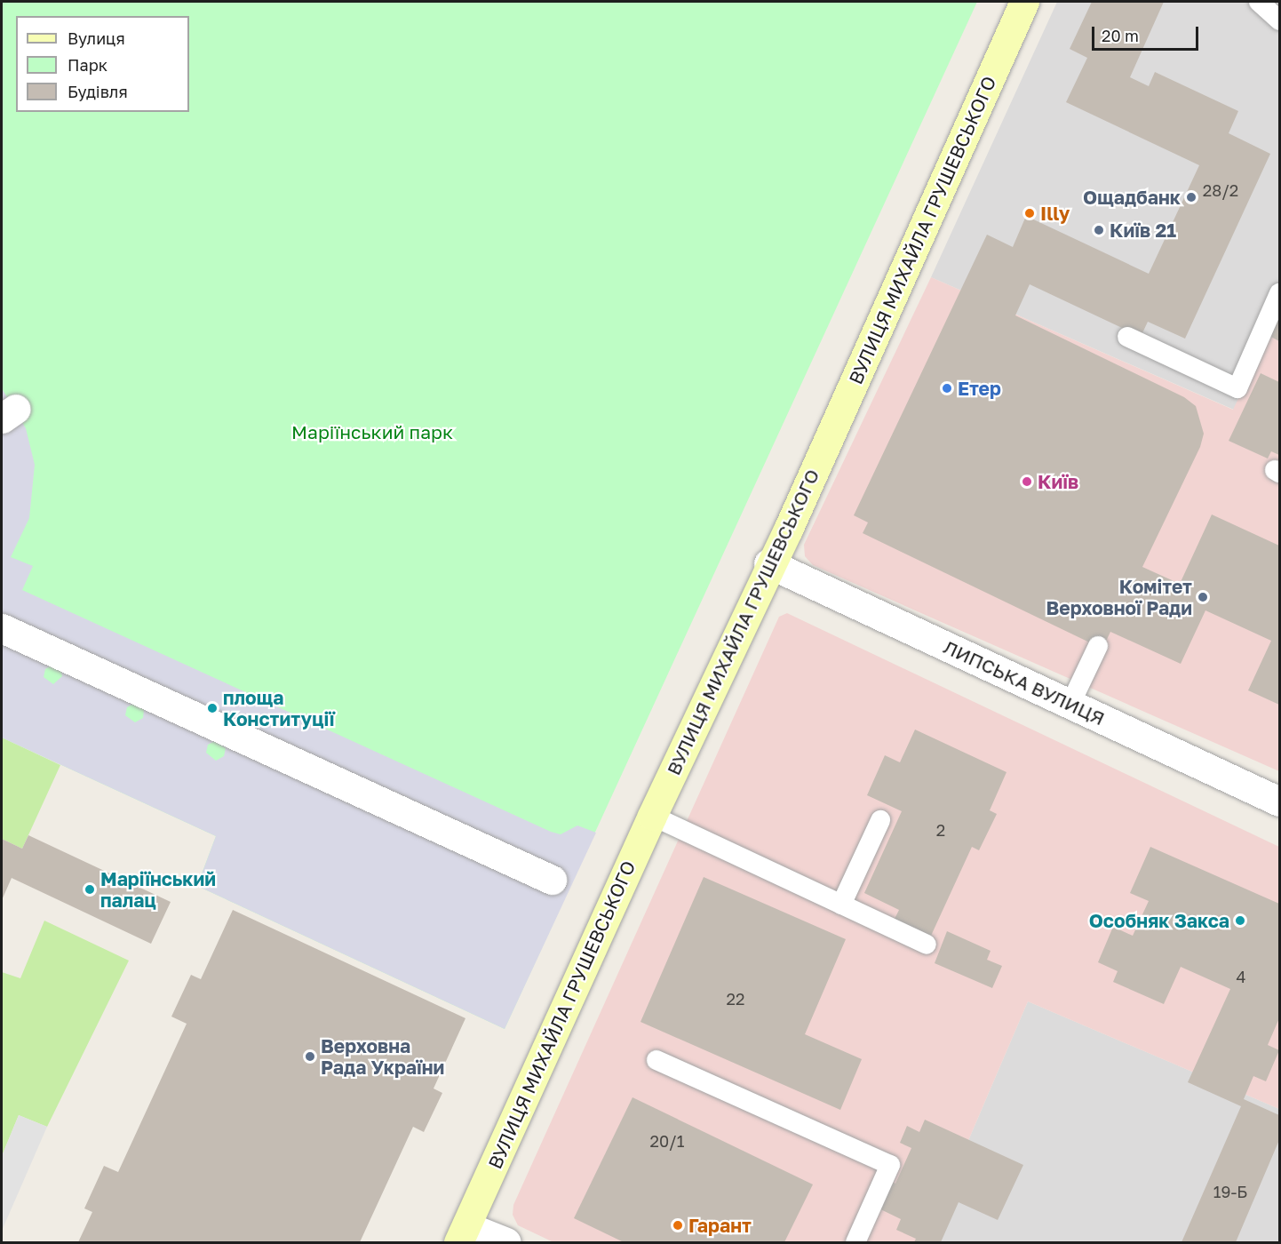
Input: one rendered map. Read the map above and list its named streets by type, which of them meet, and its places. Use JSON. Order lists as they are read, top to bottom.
{
  "streets": {
    "main road": ["ВУЛИЦЯ МИХАЙЛА ГРУШЕВСЬКОГО"],
    "street": ["ЛИПСЬКА ВУЛИЦЯ"]
  },
  "crossings": [
    ["ВУЛИЦЯ МИХАЙЛА ГРУШЕВСЬКОГО", "ЛИПСЬКА ВУЛИЦЯ"]
  ],
  "parks": ["Маріїнський парк"],
  "places": [
    "Ощадбанк",
    "Illy",
    "Київ 21",
    "Етер",
    "Київ",
    "Комітет Верховної Ради",
    "площа Конституції",
    "Маріїнський палац",
    "Особняк Закса",
    "Верховна Рада України",
    "Гарант"
  ],
  "house_numbers": [
    "28/2",
    "2",
    "4",
    "22",
    "20/1",
    "19-Б"
  ],
  "legend": ["Вулиця", "Парк", "Будівля"],
  "scale_bar": "20 m"
}
